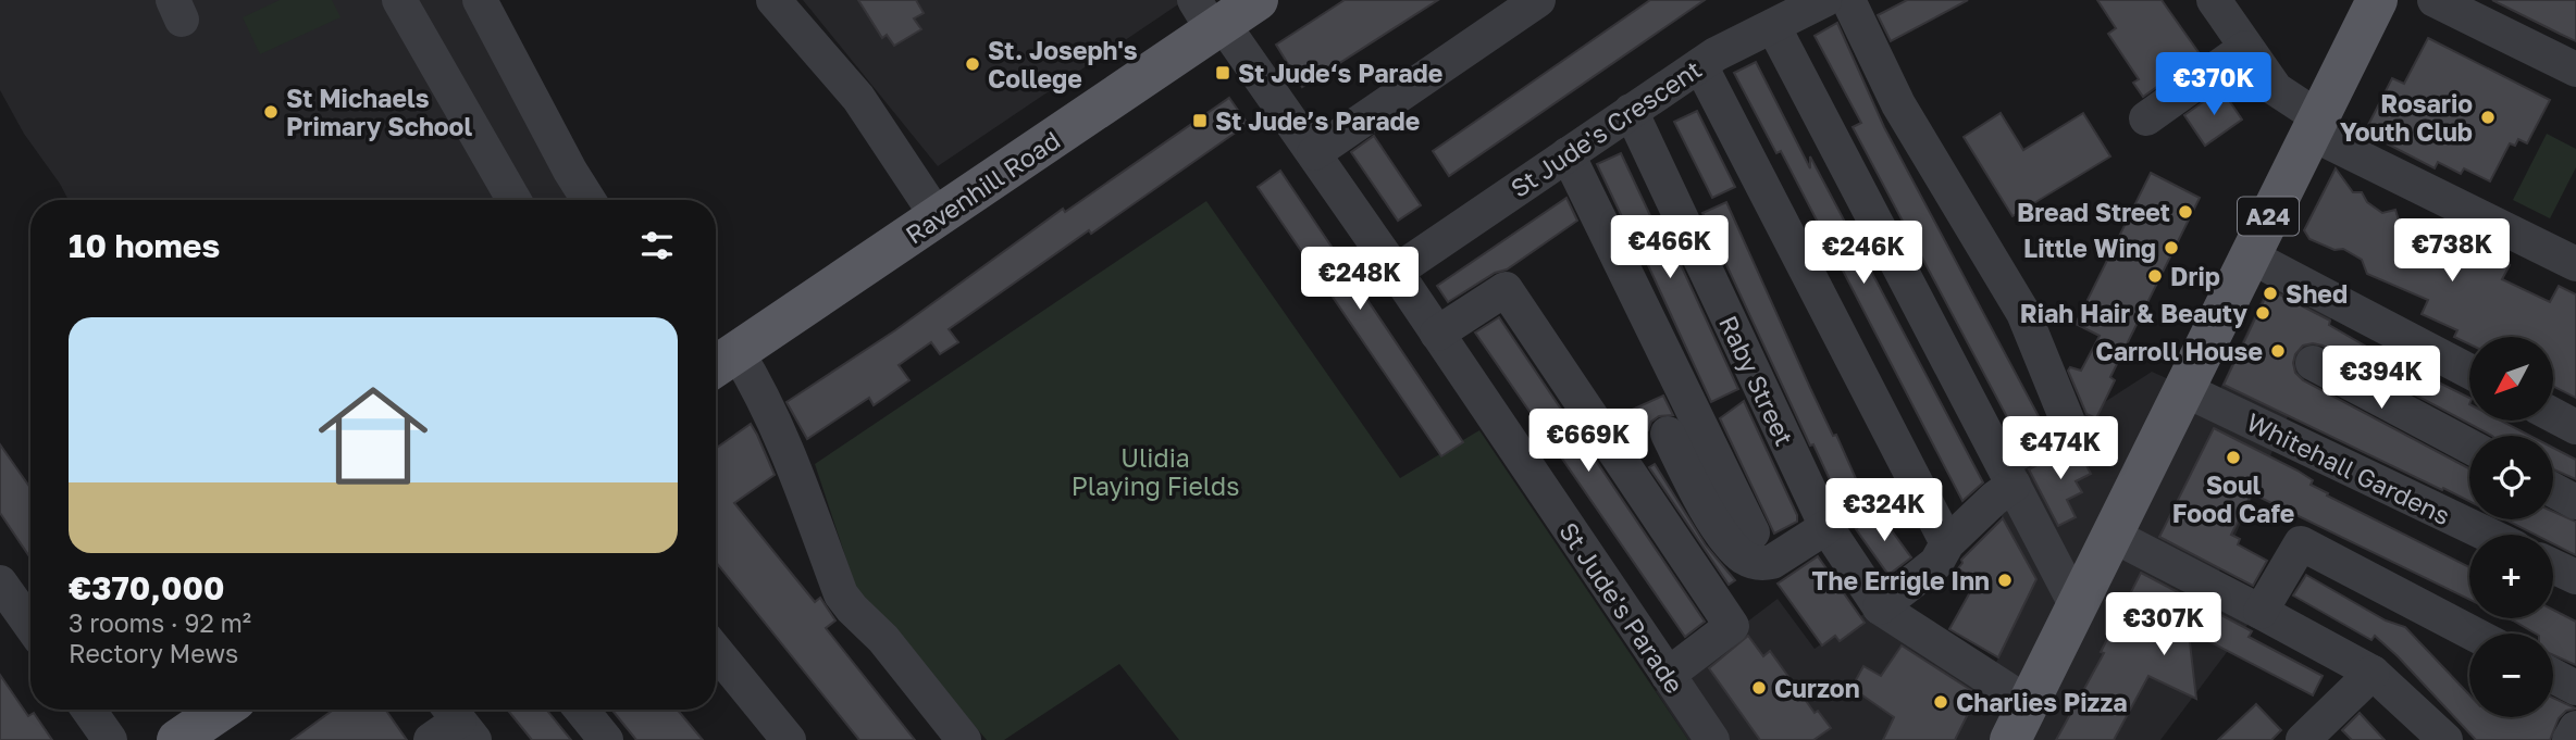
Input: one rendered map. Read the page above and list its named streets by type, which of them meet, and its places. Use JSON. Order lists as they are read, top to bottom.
{
  "streets": {
    "main road": ["Ravenhill Road", "A24"],
    "street": [
      "St Jude's Crescent",
      "Raby Street",
      "Whitehall Gardens",
      "St Jude's Parade"
    ]
  },
  "crossings": [
    ["St Jude's Crescent", "Raby Street"],
    ["St Jude's Crescent", "St Jude's Parade"],
    ["Ravenhill Road", "St Jude's Parade"],
    ["A24", "Raby Street"],
    ["A24", "Whitehall Gardens"]
  ],
  "parks": ["Ulidia Playing Fields"],
  "places": {
    "other": [
      "St. Joseph's College",
      "St Michaels Primary School",
      "Rosario Youth Club",
      "Bread Street",
      "Little Wing",
      "Drip",
      "Shed",
      "Riah Hair & Beauty",
      "Carroll House",
      "Soul Food Cafe",
      "The Errigle Inn",
      "Curzon",
      "Charlies Pizza"
    ],
    "transit": ["St Jude‘s Parade", "St Jude’s Parade"]
  },
  "north": "bottom left",
  "page": {
    "price": [
      "€370K",
      "€466K",
      "€738K",
      "€246K",
      "€248K",
      "€394K",
      "€669K",
      "€474K",
      "€324K",
      "€307K"
    ],
    "heading": "10 homes",
    "list": [
      {
        "name": "€370,000",
        "note": "3 rooms · 92 m² · Rectory Mews"
      }
    ],
    "map_buttons": ["+", "−"]
  }
}
